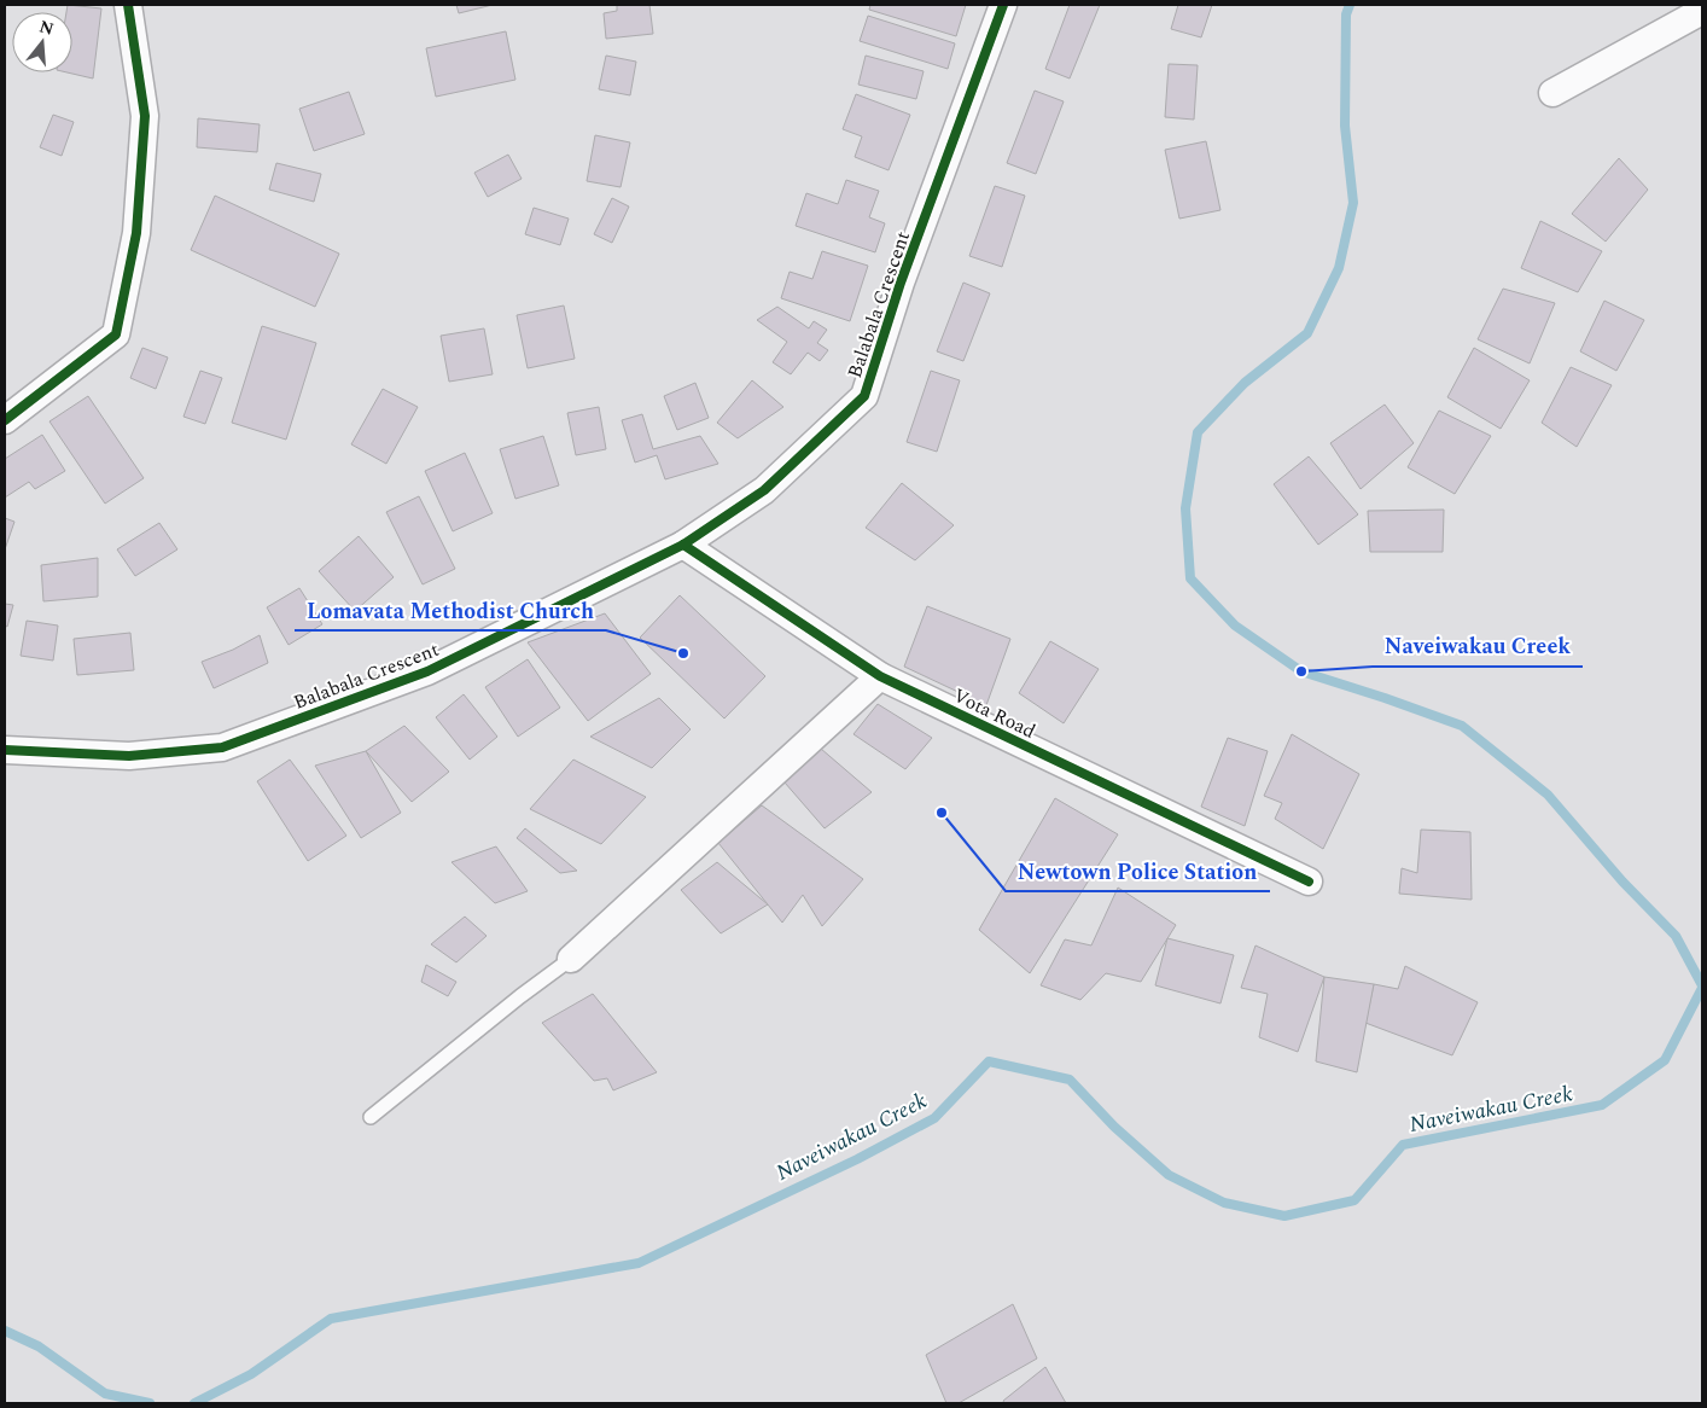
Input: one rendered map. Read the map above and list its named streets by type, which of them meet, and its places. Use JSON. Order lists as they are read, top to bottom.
{
  "streets": {
    "street": ["Balabala Crescent", "Vota Road"]
  },
  "crossings": [
    ["Balabala Crescent", "Vota Road"]
  ],
  "water": ["Naveiwakau Creek"],
  "places": ["Lomavata Methodist Church", "Naveiwakau Creek", "Newtown Police Station"],
  "north": "top"
}
